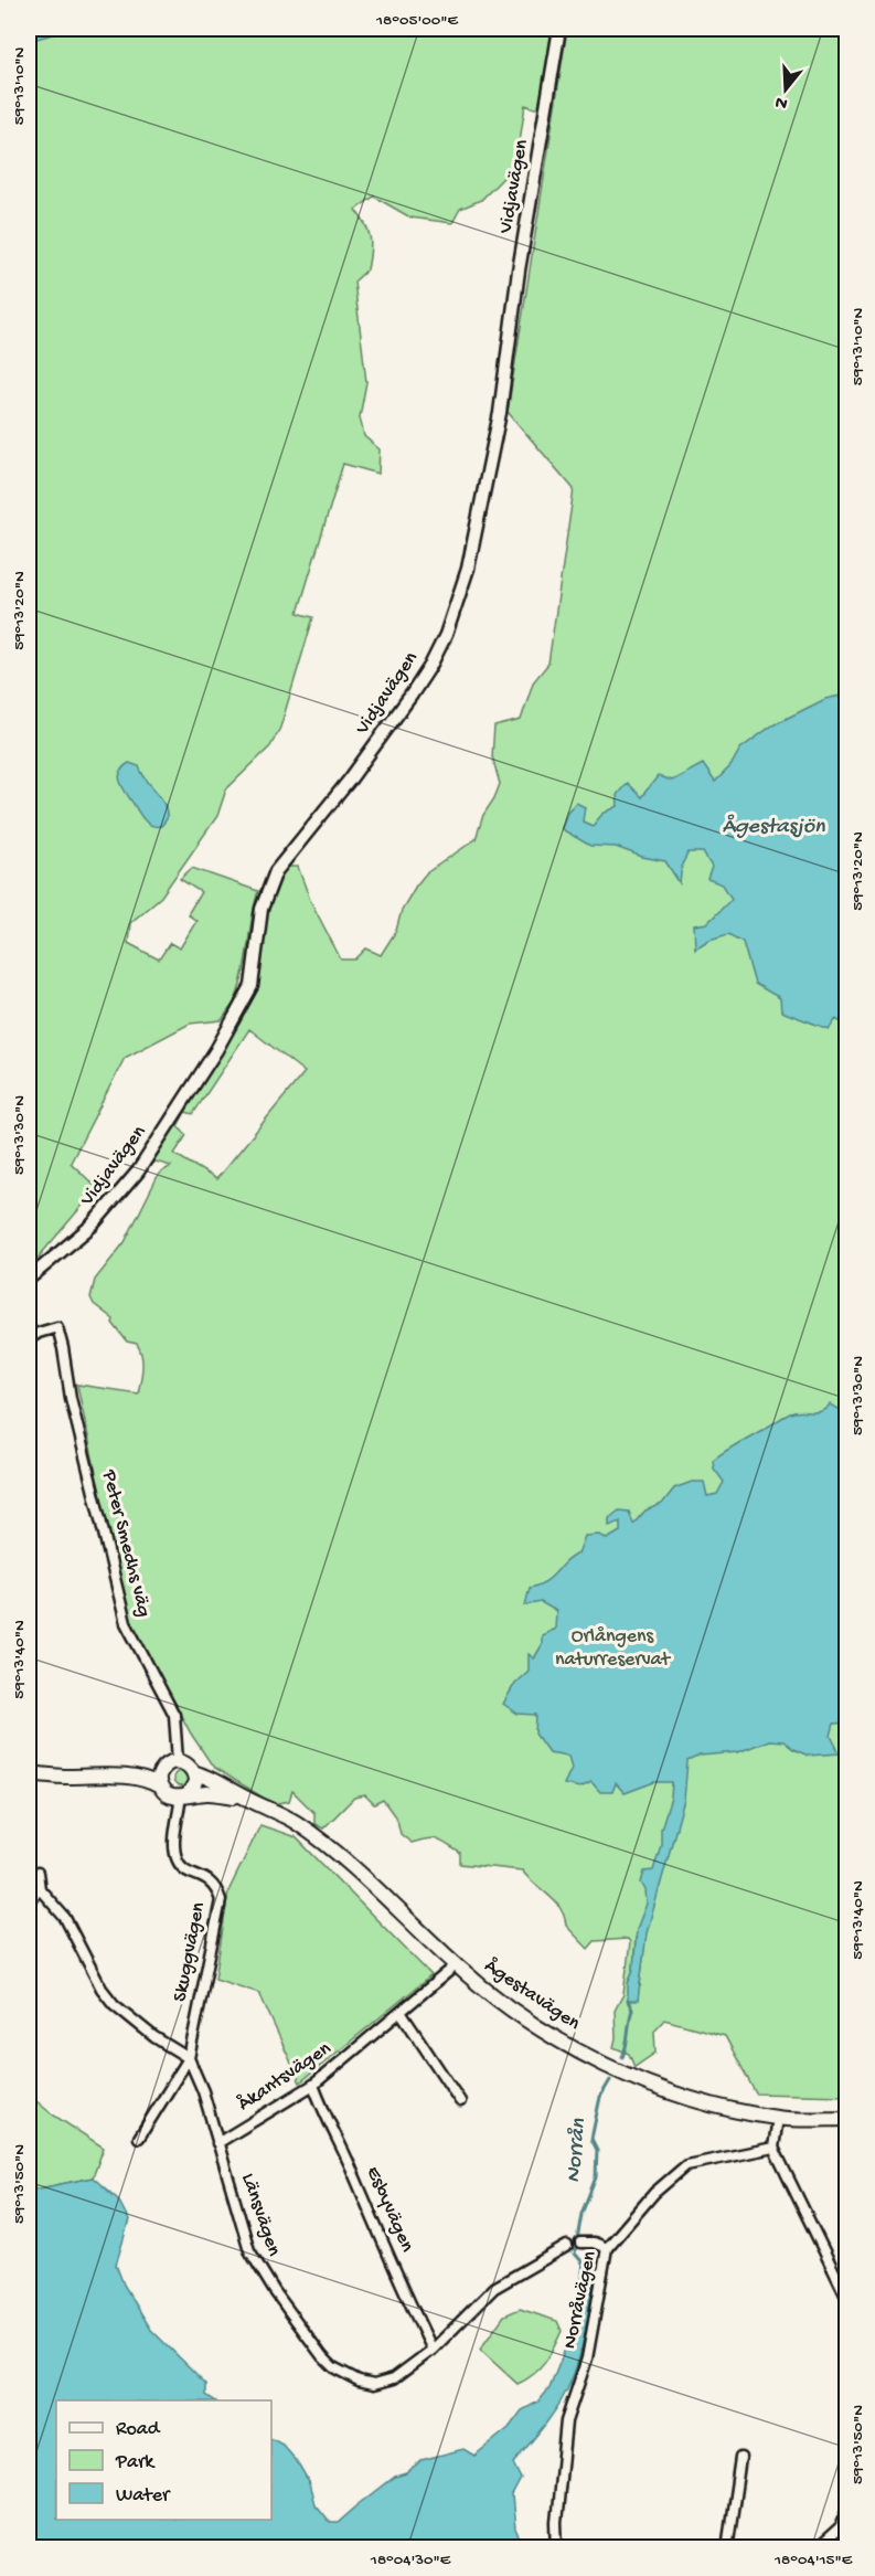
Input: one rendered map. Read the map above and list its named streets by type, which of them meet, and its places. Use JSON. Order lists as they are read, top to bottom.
{
  "streets": {
    "main road": ["Ågestavägen"],
    "street": [
      "Vidjavägen",
      "Peter Smedhs väg",
      "Skuggvägen",
      "Åkantsvägen",
      "Esbyvägen",
      "Länsvägen",
      "Norråvägen"
    ]
  },
  "crossings": [
    ["Peter Smedhs väg", "Skuggvägen"],
    ["Peter Smedhs väg", "Ågestavägen"],
    ["Skuggvägen", "Ågestavägen"],
    ["Skuggvägen", "Länsvägen"],
    ["Ågestavägen", "Åkantsvägen"],
    ["Åkantsvägen", "Esbyvägen"],
    ["Åkantsvägen", "Länsvägen"],
    ["Esbyvägen", "Länsvägen"]
  ],
  "water": ["Ågestasjön", "Norrån"],
  "parks": ["Orlångens naturreservat"],
  "legend": ["Road", "Park", "Water"],
  "north": "bottom",
  "coordinates": [
    "18°05'00\"E",
    "59°13'10\"N",
    "59°13'20\"N",
    "59°13'30\"N",
    "59°13'40\"N",
    "59°13'50\"N",
    "18°04'30\"E",
    "18°04'15\"E"
  ]
}
